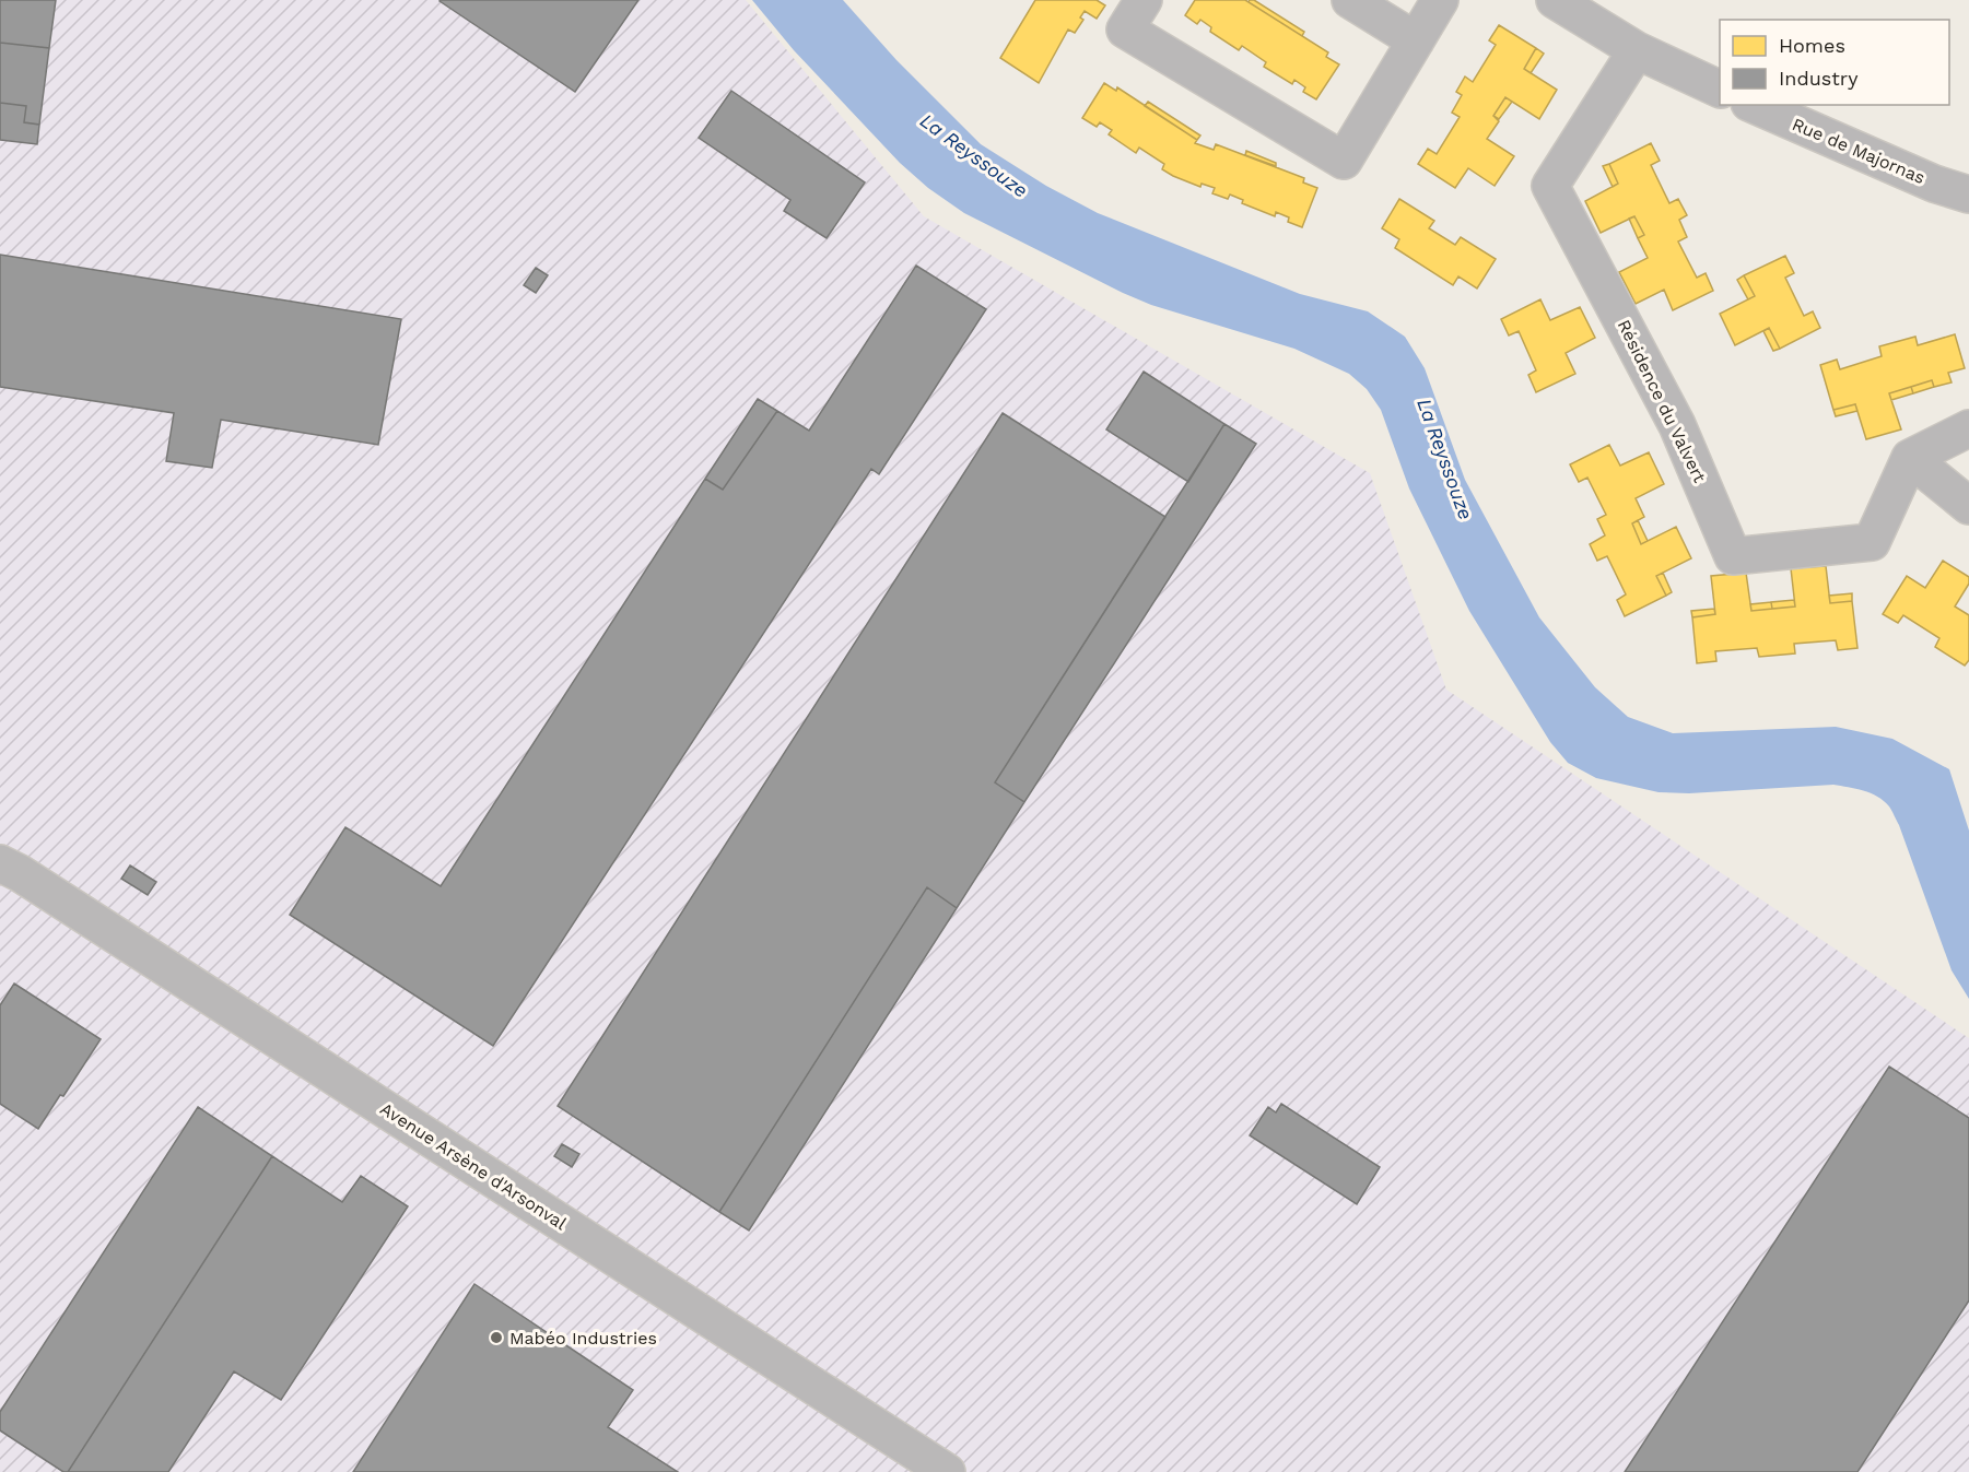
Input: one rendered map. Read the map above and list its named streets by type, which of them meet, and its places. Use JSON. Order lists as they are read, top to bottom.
{
  "streets": {
    "street": ["Rue de Majornas", "Résidence du Valvert", "Avenue Arsène d'Arsonval"]
  },
  "water": ["La Reyssouze"],
  "places": ["Mabéo Industries"],
  "legend": ["Homes", "Industry"]
}
